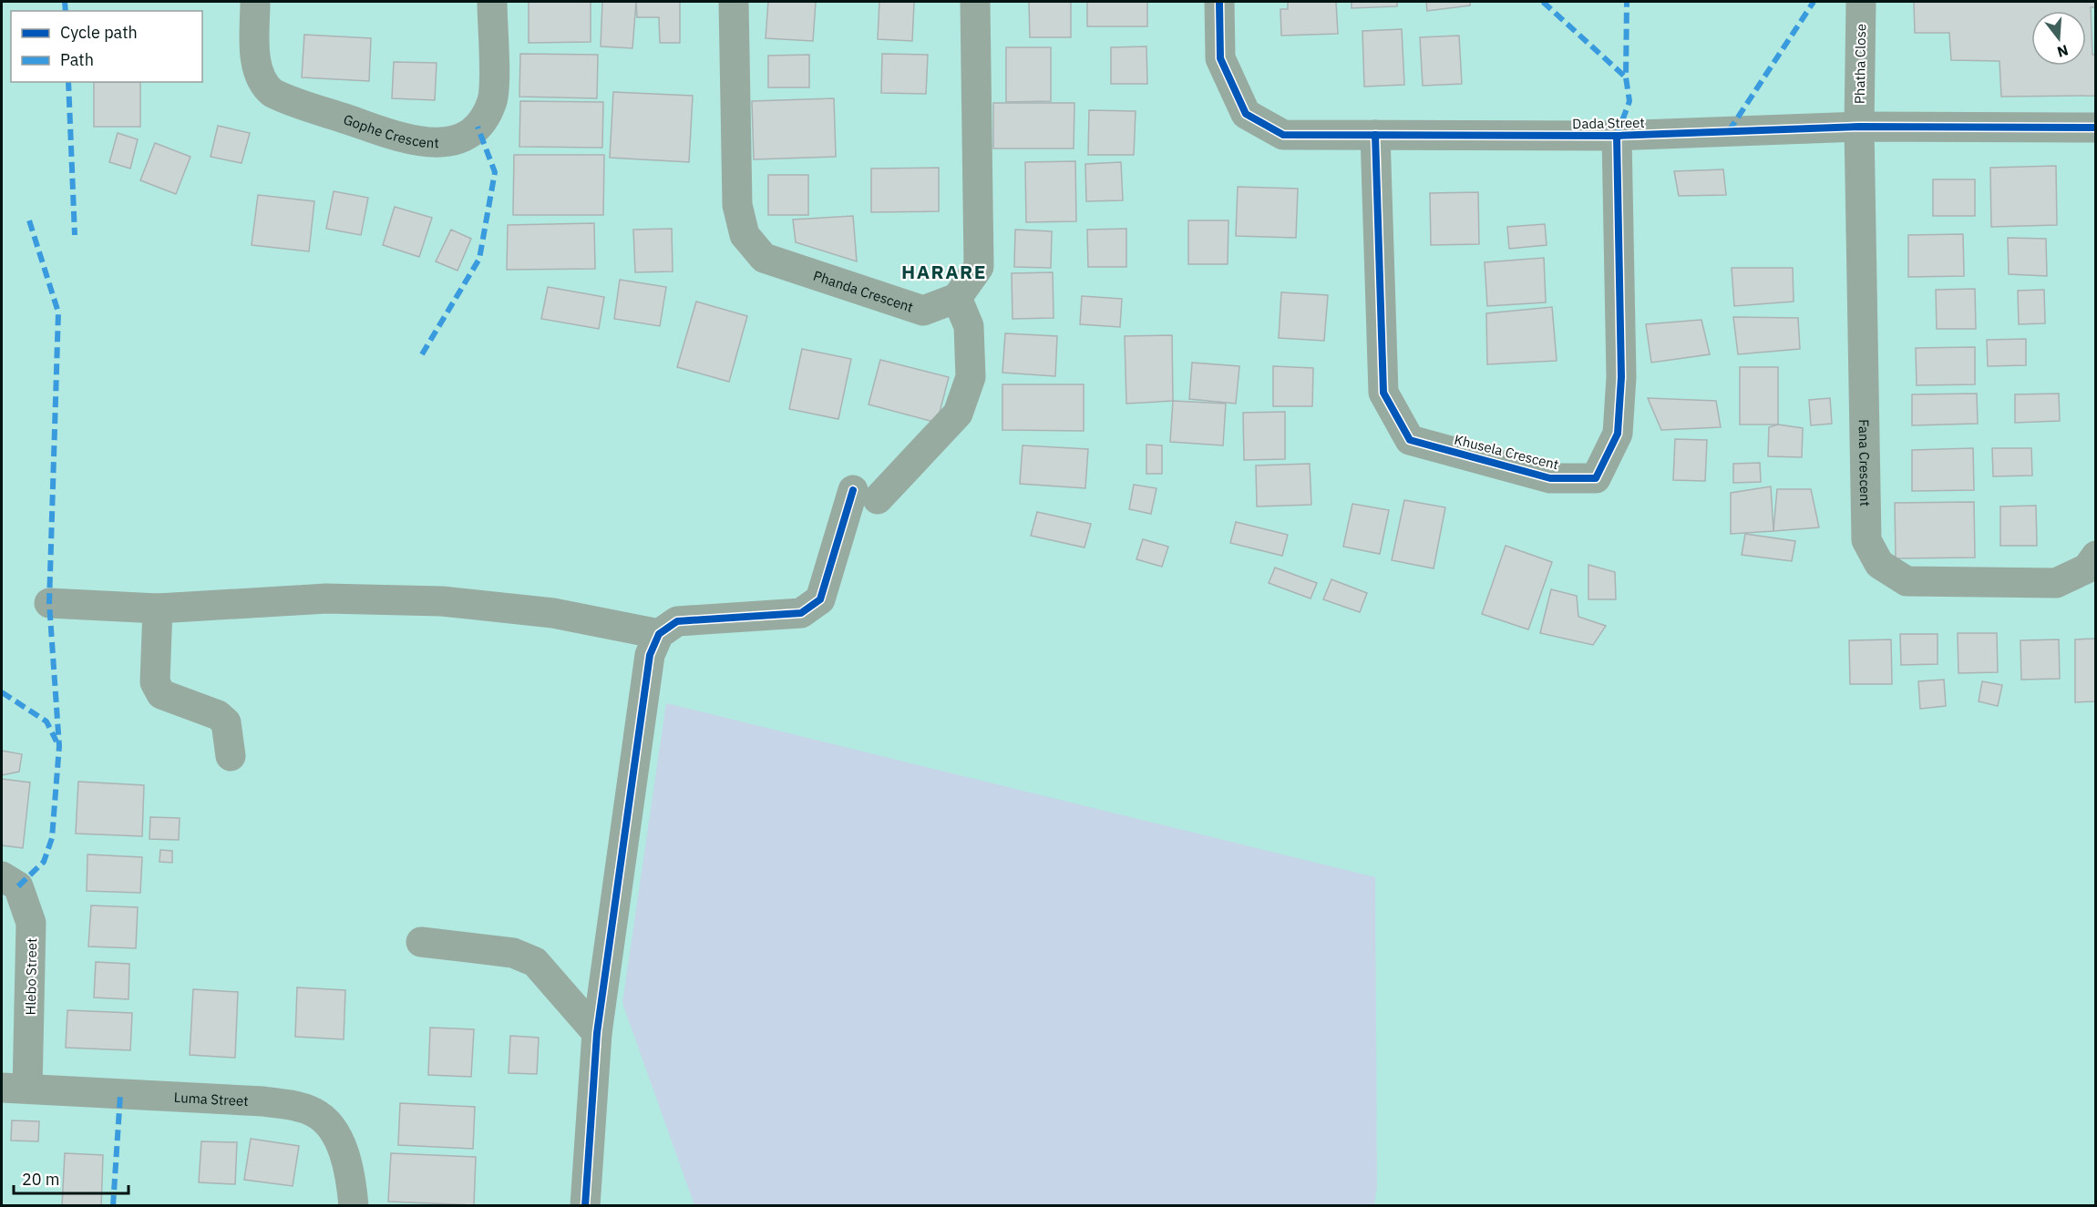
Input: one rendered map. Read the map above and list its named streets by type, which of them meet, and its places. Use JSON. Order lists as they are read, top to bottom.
{
  "streets": {
    "street": [
      "Phatha Close",
      "Dada Street",
      "Gophe Crescent",
      "Phanda Crescent",
      "Khusela Crescent",
      "Fana Crescent",
      "Hlebo Street",
      "Luma Street"
    ]
  },
  "crossings": [
    ["Phatha Close", "Dada Street"],
    ["Phatha Close", "Fana Crescent"],
    ["Dada Street", "Khusela Crescent"],
    ["Dada Street", "Fana Crescent"],
    ["Hlebo Street", "Luma Street"]
  ],
  "districts": ["HARARE"],
  "legend": ["Cycle path", "Path"],
  "scale_bar": "20 m",
  "north": "bottom"
}
